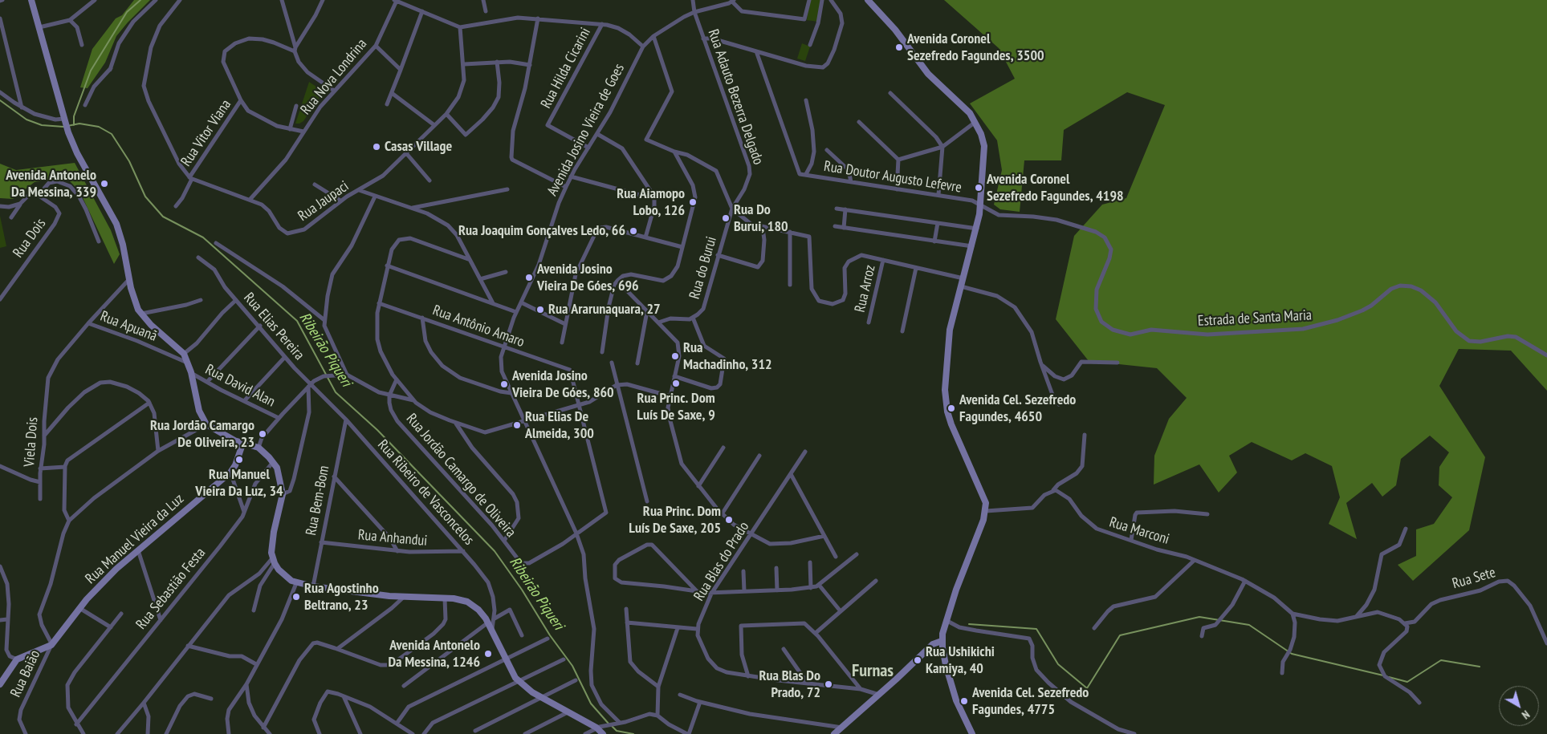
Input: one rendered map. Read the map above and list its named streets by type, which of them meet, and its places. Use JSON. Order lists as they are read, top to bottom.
{
  "streets": {
    "street": [
      "Rua Hilda Cicarini",
      "Rua Nova Londrina",
      "Rua Adauto Bezerra Delgado",
      "Avenida Josino Vieira de Goes",
      "Rua Vitor Viana",
      "Rua Doutor Augusto Lefevre",
      "Rua Jaupaci",
      "Rua Dois",
      "Rua do Burui",
      "Rua Arroz",
      "Estrada de Santa Maria",
      "Rua Apuanã",
      "Rua Elias Pereira",
      "Rua Antônio Amaro",
      "Rua David Alan",
      "Viela Dois",
      "Rua Jordão Camargo de Oliveira",
      "Rua Ribeiro de Vasconcelos",
      "Rua Bem-Bom",
      "Rua Marconi",
      "Rua Anhandui",
      "Rua Manuel Vieira da Luz",
      "Rua Blas do Prado",
      "Rua Sete",
      "Rua Sebastião Festa",
      "Rua Baião"
    ]
  },
  "crossings": [
    ["Rua Hilda Cicarini", "Avenida Josino Vieira de Goes"],
    ["Rua Nova Londrina", "Rua Jaupaci"],
    ["Rua Adauto Bezerra Delgado", "Avenida Josino Vieira de Goes"],
    ["Rua Adauto Bezerra Delgado", "Rua do Burui"],
    ["Avenida Josino Vieira de Goes", "Rua Antônio Amaro"],
    ["Avenida Josino Vieira de Goes", "Rua Jordão Camargo de Oliveira"],
    ["Rua Vitor Viana", "Rua Jaupaci"],
    ["Rua Doutor Augusto Lefevre", "Estrada de Santa Maria"],
    ["Rua Apuanã", "Viela Dois"],
    ["Rua Elias Pereira", "Rua Ribeiro de Vasconcelos"],
    ["Rua Ribeiro de Vasconcelos", "Rua Bem-Bom"],
    ["Rua Ribeiro de Vasconcelos", "Rua Anhandui"],
    ["Rua Bem-Bom", "Rua Anhandui"],
    ["Rua Manuel Vieira da Luz", "Rua Baião"]
  ],
  "districts": ["Furnas"],
  "water": ["Ribeirão Piqueri"],
  "places": [
    "Avenida Coronel Sezefredo Fagundes, 3500",
    "Casas Village",
    "Avenida Antonelo Da Messina, 339",
    "Avenida Coronel Sezefredo Fagundes, 4198",
    "Rua Aiamopo Lobo, 126",
    "Rua Do Burui, 180",
    "Rua Joaquim Gonçalves Ledo, 66",
    "Avenida Josino Vieira De Góes, 696",
    "Rua Ararunaquara, 27",
    "Rua Machadinho, 312",
    "Rua Princ. Dom Luís De Saxe, 9",
    "Avenida Josino Vieira De Góes, 860",
    "Avenida Cel. Sezefredo Fagundes, 4650",
    "Rua Elias De Almeida, 300",
    "Rua Jordão Camargo De Oliveira, 23",
    "Rua Manuel Vieira Da Luz, 34",
    "Rua Princ. Dom Luís De Saxe, 205",
    "Rua Agostinho Beltrano, 23",
    "Avenida Antonelo Da Messina, 1246",
    "Rua Ushikichi Kamiya, 40",
    "Rua Blas Do Prado, 72",
    "Avenida Cel. Sezefredo Fagundes, 4775"
  ],
  "north": "bottom right"
}
